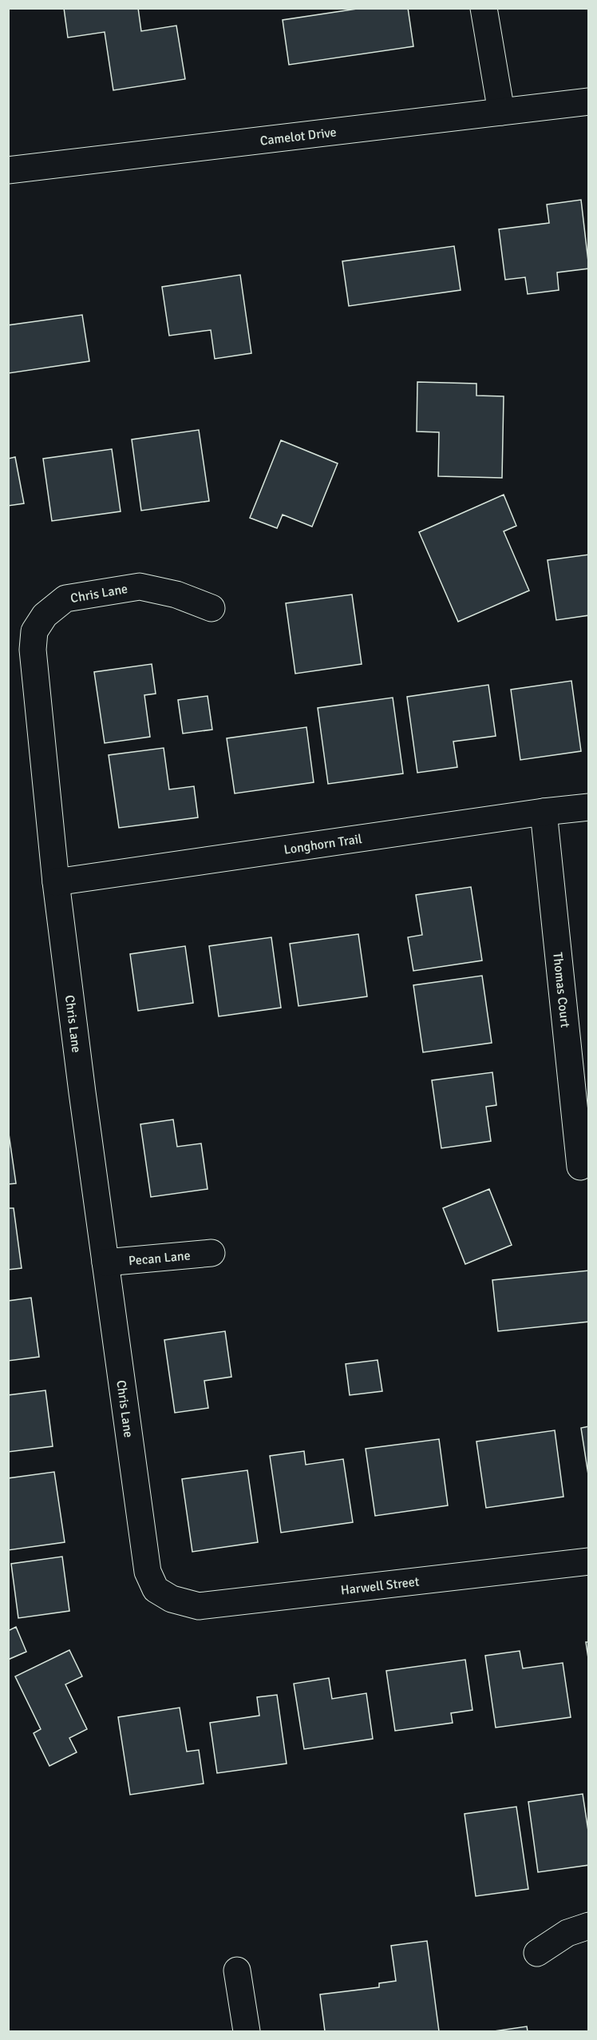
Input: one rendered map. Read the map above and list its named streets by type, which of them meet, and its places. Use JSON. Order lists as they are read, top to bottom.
{
  "streets": {
    "street": [
      "Camelot Drive",
      "Chris Lane",
      "Longhorn Trail",
      "Thomas Court",
      "Pecan Lane",
      "Harwell Street"
    ]
  },
  "crossings": [
    ["Chris Lane", "Longhorn Trail"],
    ["Chris Lane", "Pecan Lane"],
    ["Chris Lane", "Harwell Street"],
    ["Longhorn Trail", "Thomas Court"]
  ]
}
